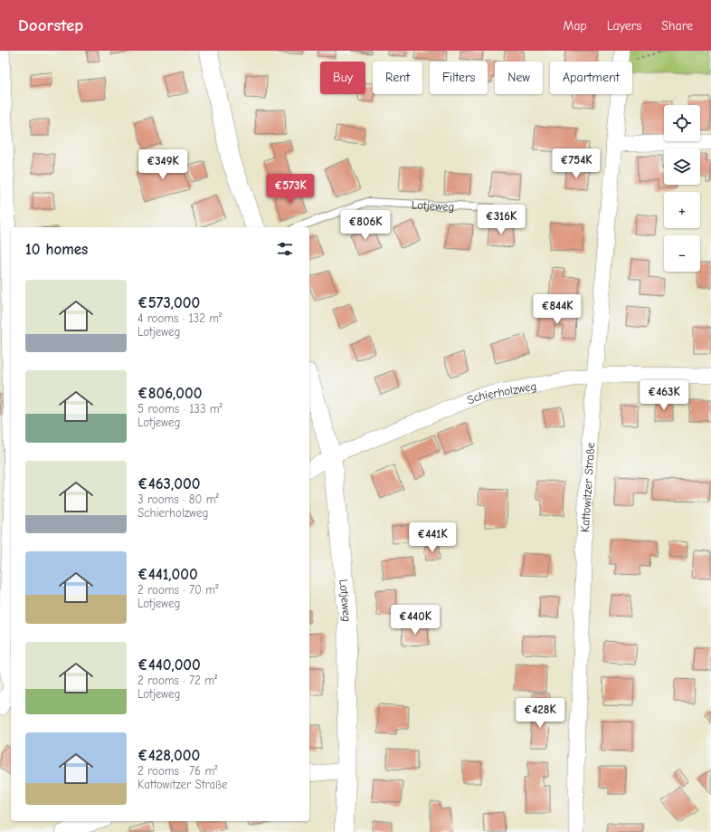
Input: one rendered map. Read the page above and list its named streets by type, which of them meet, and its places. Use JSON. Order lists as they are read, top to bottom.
{
  "streets": {
    "street": ["Lotjeweg", "Schierholzweg", "Kattowitzer Straße"]
  },
  "crossings": [
    ["Lotjeweg", "Schierholzweg"],
    ["Schierholzweg", "Kattowitzer Straße"]
  ],
  "page": {
    "header": "Doorstep",
    "nav": ["Map", "Layers", "Share"],
    "chip": [
      "Buy",
      "Rent",
      "Filters",
      "New",
      "Apartment"
    ],
    "map_buttons": ["+", "−"],
    "price": [
      "€754K",
      "€349K",
      "€573K",
      "€316K",
      "€806K",
      "€844K",
      "€463K",
      "€441K",
      "€440K",
      "€428K"
    ],
    "heading": "10 homes",
    "list": [
      {
        "name": "€573,000",
        "note": "4 rooms · 132 m² · Lotjeweg"
      },
      {
        "name": "€806,000",
        "note": "5 rooms · 133 m² · Lotjeweg"
      },
      {
        "name": "€463,000",
        "note": "3 rooms · 80 m² · Schierholzweg"
      },
      {
        "name": "€441,000",
        "note": "2 rooms · 70 m² · Lotjeweg"
      },
      {
        "name": "€440,000",
        "note": "2 rooms · 72 m² · Lotjeweg"
      },
      {
        "name": "€428,000",
        "note": "2 rooms · 76 m² · Kattowitzer Straße"
      }
    ]
  }
}
